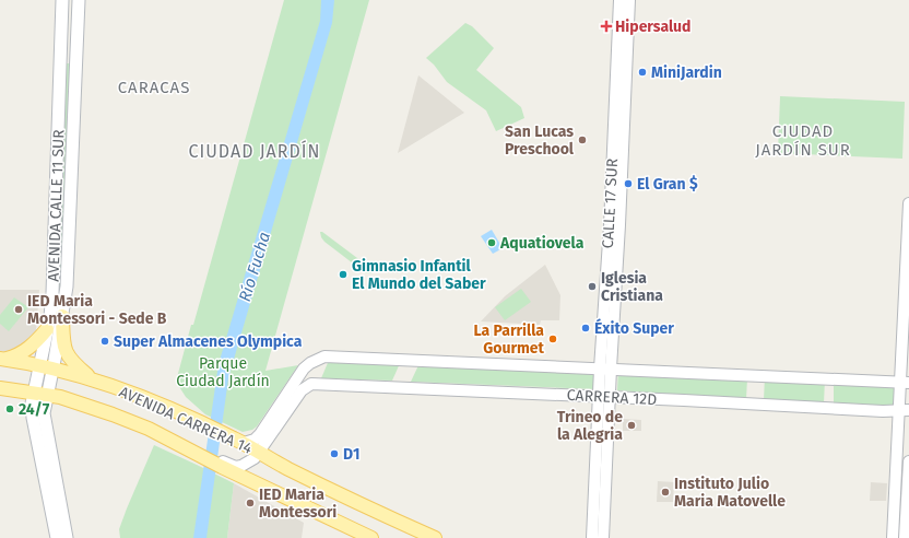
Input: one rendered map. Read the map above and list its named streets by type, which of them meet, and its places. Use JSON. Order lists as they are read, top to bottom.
{
  "streets": {
    "main road": ["AVENIDA CALLE 11 SUR", "AVENIDA CARRERA 14"],
    "street": ["CALLE 17 SUR", "CARRERA 12D"]
  },
  "crossings": [
    ["CALLE 17 SUR", "CARRERA 12D"],
    ["AVENIDA CALLE 11 SUR", "AVENIDA CARRERA 14"],
    ["CARRERA 12D", "AVENIDA CARRERA 14"]
  ],
  "districts": ["CARACAS", "CIUDAD JARDÍN SUR", "CIUDAD JARDÍN"],
  "water": ["Río Fucha"],
  "parks": ["Parque Ciudad Jardín"],
  "places": {
    "health": ["Hipersalud"],
    "other": [
      "MiniJardin",
      "San Lucas Preschool",
      "El Gran $",
      "Aquatiovela",
      "Gimnasio Infantil El Mundo del Saber",
      "Iglesia Cristiana",
      "IED Maria Montessori - Sede B",
      "Éxito Super",
      "La Parrilla Gourmet",
      "Super Almacenes Olympica",
      "24/7",
      "Trineo de la Alegria",
      "D1",
      "Instituto Julio Maria Matovelle",
      "IED Maria Montessori"
    ]
  }
}
